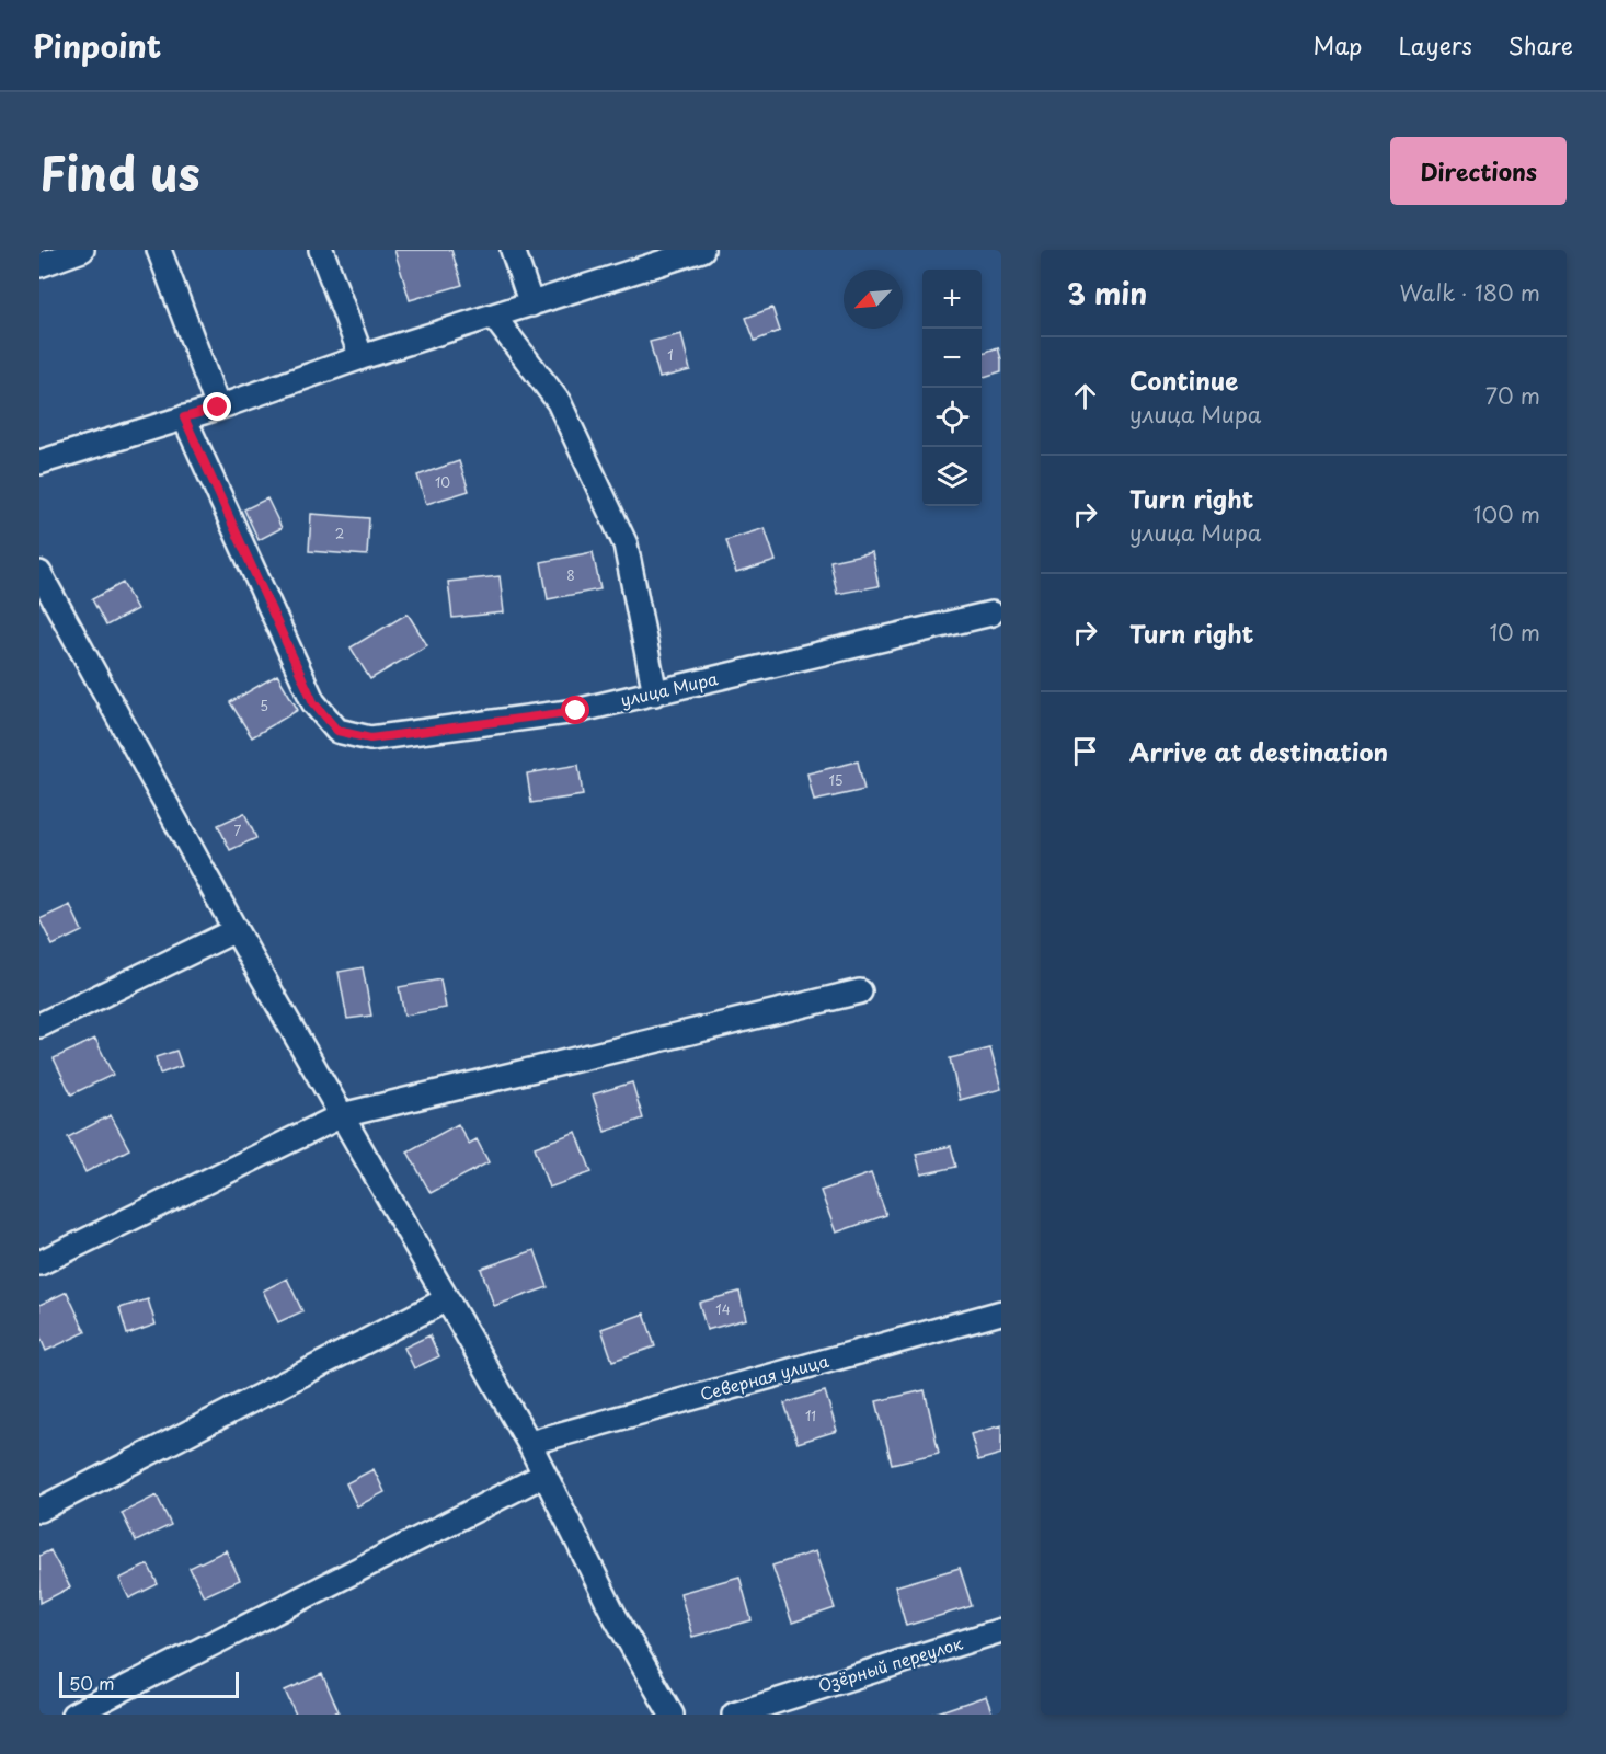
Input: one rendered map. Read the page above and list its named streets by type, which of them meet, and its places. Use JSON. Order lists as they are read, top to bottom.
{
  "streets": {
    "street": ["улица Мира", "Северная улица", "Озёрный переулок"]
  },
  "house_numbers": [
    "1",
    "10",
    "2",
    "8",
    "5",
    "15",
    "7",
    "14",
    "11"
  ],
  "scale_bar": "50 m",
  "north": "bottom left",
  "page": {
    "header": "Pinpoint",
    "nav": ["Map", "Layers", "Share"],
    "title": "Find us",
    "buttons": "Directions",
    "heading": ["3 min", "Walk · 180 m"],
    "map_buttons": ["+", "−"],
    "list": [
      ["Continue", "улица Мира", "70 m"],
      ["Turn right", "улица Мира", "100 m"],
      ["Turn right", "10 m"],
      "Arrive at destination"
    ],
    "scale": "50 m"
  }
}
